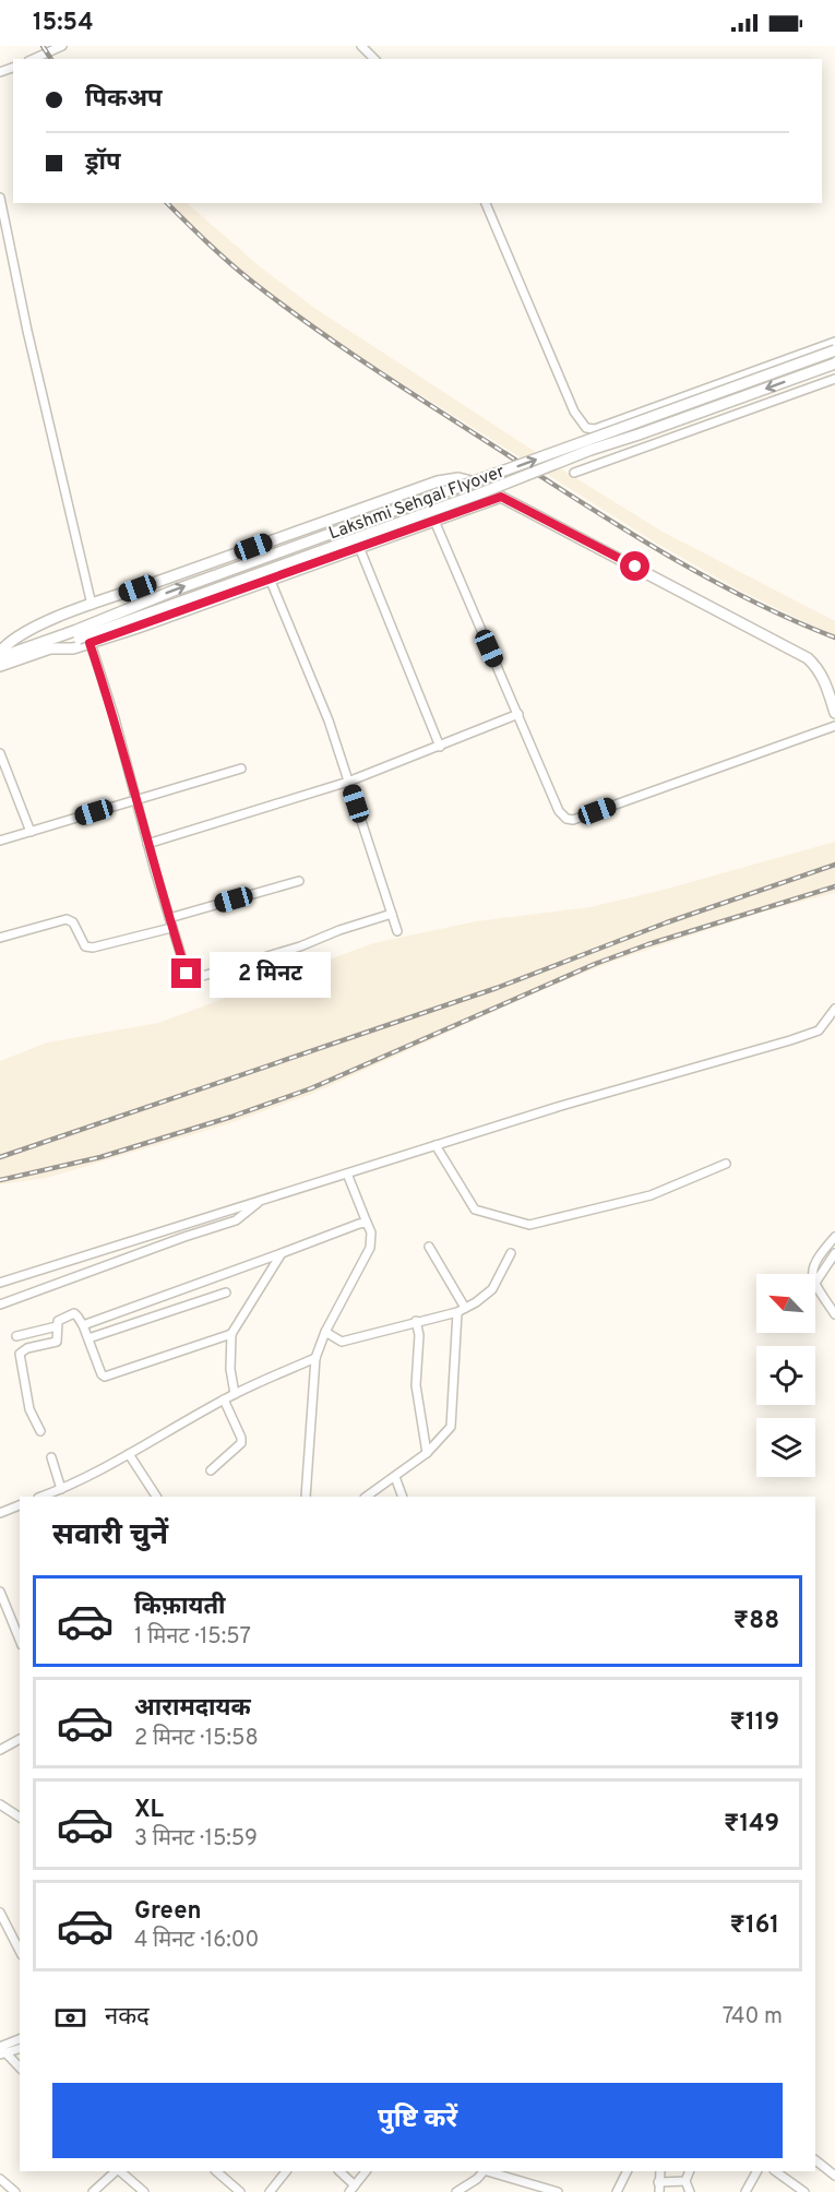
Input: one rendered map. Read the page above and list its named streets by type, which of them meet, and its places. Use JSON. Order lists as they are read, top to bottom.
{
  "streets": {
    "main road": ["Lakshmi Sehgal Flyover"]
  },
  "north": "top left",
  "page": {
    "status": "15:54",
    "banner": ["पिकअप", "ड्रॉप"],
    "bubble": "2 मिनट",
    "heading": "सवारी चुनें",
    "list": [
      {
        "name": "किफ़ायती",
        "note": "1 मिनट · 15:57",
        "value": "₹88"
      },
      {
        "name": "आरामदायक",
        "note": "2 मिनट · 15:58",
        "value": "₹119"
      },
      {
        "name": "XL",
        "note": "3 मिनट · 15:59",
        "value": "₹149"
      },
      {
        "name": "Green",
        "note": "4 मिनट · 16:00",
        "value": "₹161"
      }
    ],
    "pay": ["नकद", "740 m"],
    "buttons": "पुष्टि करें"
  }
}
